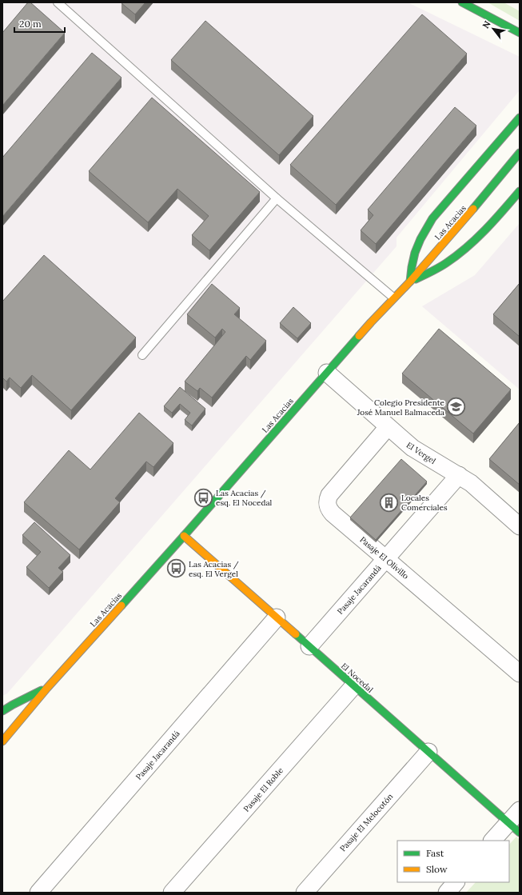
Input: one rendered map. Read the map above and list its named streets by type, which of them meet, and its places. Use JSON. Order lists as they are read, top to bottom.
{
  "streets": {
    "main road": ["Las Acacias", "El Nocedal"],
    "street": [
      "El Vergel",
      "Pasaje El Olivillo",
      "Pasaje Jacarandá",
      "Pasaje El Roble",
      "Pasaje El Melocotón"
    ]
  },
  "crossings": [
    ["Las Acacias", "El Vergel"],
    ["Las Acacias", "El Nocedal"],
    ["El Vergel", "Pasaje El Olivillo"],
    ["El Vergel", "Pasaje Jacarandá"],
    ["Pasaje El Olivillo", "Pasaje Jacarandá"],
    ["Pasaje Jacarandá", "El Nocedal"],
    ["El Nocedal", "Pasaje El Roble"],
    ["El Nocedal", "Pasaje El Melocotón"]
  ],
  "places": {
    "school or university": ["Colegio Presidente José Manuel Balmaceda"],
    "bus stop": ["Las Acacias / esq. El Nocedal", "Las Acacias / esq. El Vergel"],
    "building": ["Locales Comerciales"]
  },
  "legend": ["Fast", "Slow"],
  "scale_bar": "20 m",
  "north": "top left"
}
